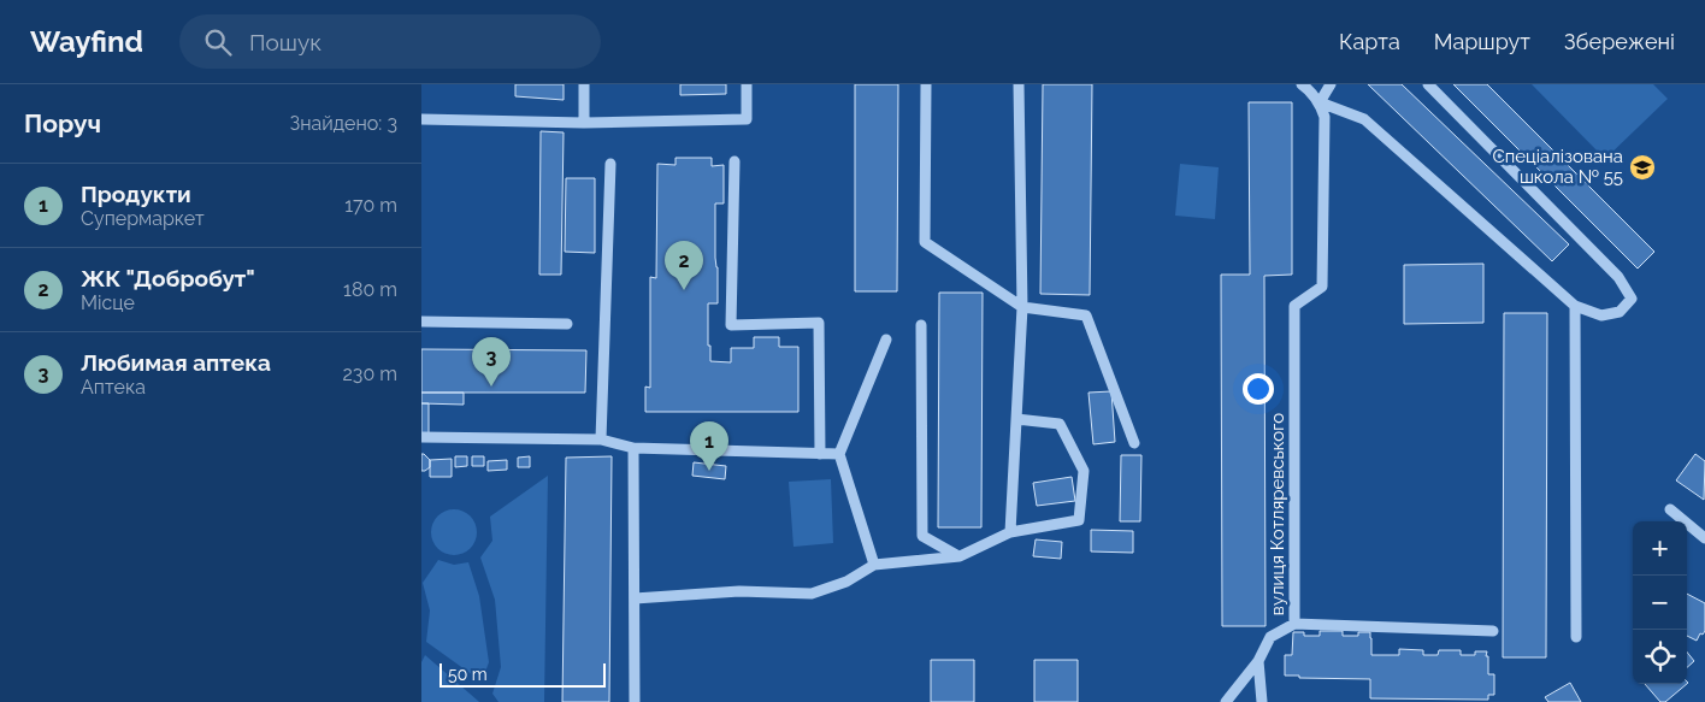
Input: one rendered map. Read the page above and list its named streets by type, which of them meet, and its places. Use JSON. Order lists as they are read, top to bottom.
{
  "streets": {
    "street": ["вулиця Котляревського"]
  },
  "places": {
    "school or university": ["Спеціалізована школа № 55"]
  },
  "scale_bar": "50 m",
  "page": {
    "header": "Wayfind",
    "search": "Пошук",
    "nav": ["Карта", "Маршрут", "Збережені"],
    "heading": ["Поруч", "Знайдено: 3"],
    "list": [
      {
        "mark": "1",
        "name": "Продукти",
        "note": "Супермаркет",
        "value": "170 m"
      },
      {
        "mark": "2",
        "name": "ЖК \"Добробут\"",
        "note": "Місце",
        "value": "180 m"
      },
      {
        "mark": "3",
        "name": "Любимая аптека",
        "note": "Аптека",
        "value": "230 m"
      }
    ],
    "pins": ["2", "3", "1"],
    "map_buttons": ["+", "−"],
    "scale": "50 m"
  }
}
